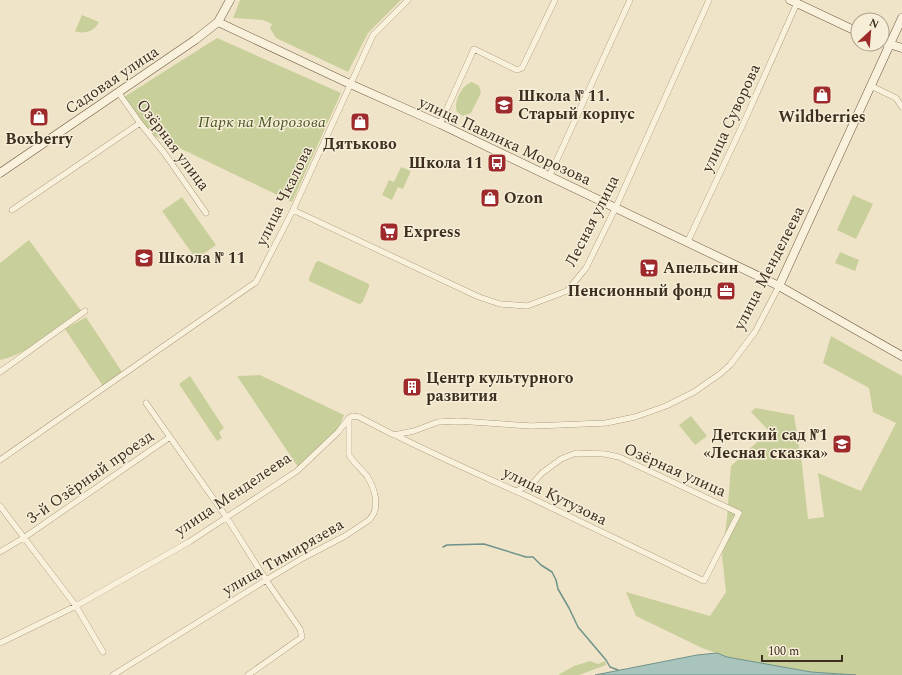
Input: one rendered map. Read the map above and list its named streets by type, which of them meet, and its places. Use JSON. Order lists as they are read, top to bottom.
{
  "streets": {
    "street": [
      "Садовая улица",
      "улица Суворова",
      "улица Павлика Морозова",
      "Озёрная улица",
      "улица Чкалова",
      "Лесная улица",
      "улица Менделеева",
      "3-й Озёрный проезд",
      "улица Кутузова",
      "улица Тимирязева"
    ]
  },
  "crossings": [
    ["Садовая улица", "улица Павлика Морозова"],
    ["Садовая улица", "Озёрная улица"],
    ["улица Суворова", "улица Павлика Морозова"],
    ["улица Павлика Морозова", "улица Чкалова"],
    ["улица Павлика Морозова", "Лесная улица"],
    ["улица Павлика Морозова", "улица Менделеева"],
    ["Озёрная улица", "улица Кутузова"],
    ["улица Чкалова", "Лесная улица"],
    ["улица Менделеева", "улица Кутузова"],
    ["улица Менделеева", "улица Тимирязева"]
  ],
  "parks": ["Парк на Морозова"],
  "places": {
    "shop": [
      "Wildberries",
      "Boxberry",
      "Дятьково",
      "Ozon"
    ],
    "school or university": ["Школа № 11. Старый корпус", "Школа № 11", "Детский сад №1 «Лесная сказка»"],
    "bus stop": ["Школа 11"],
    "supermarket": ["Express", "Апельсин"],
    "office": ["Пенсионный фонд"],
    "building": ["Центр культурного развития"]
  },
  "scale_bar": "100 m",
  "north": "top right"
}
